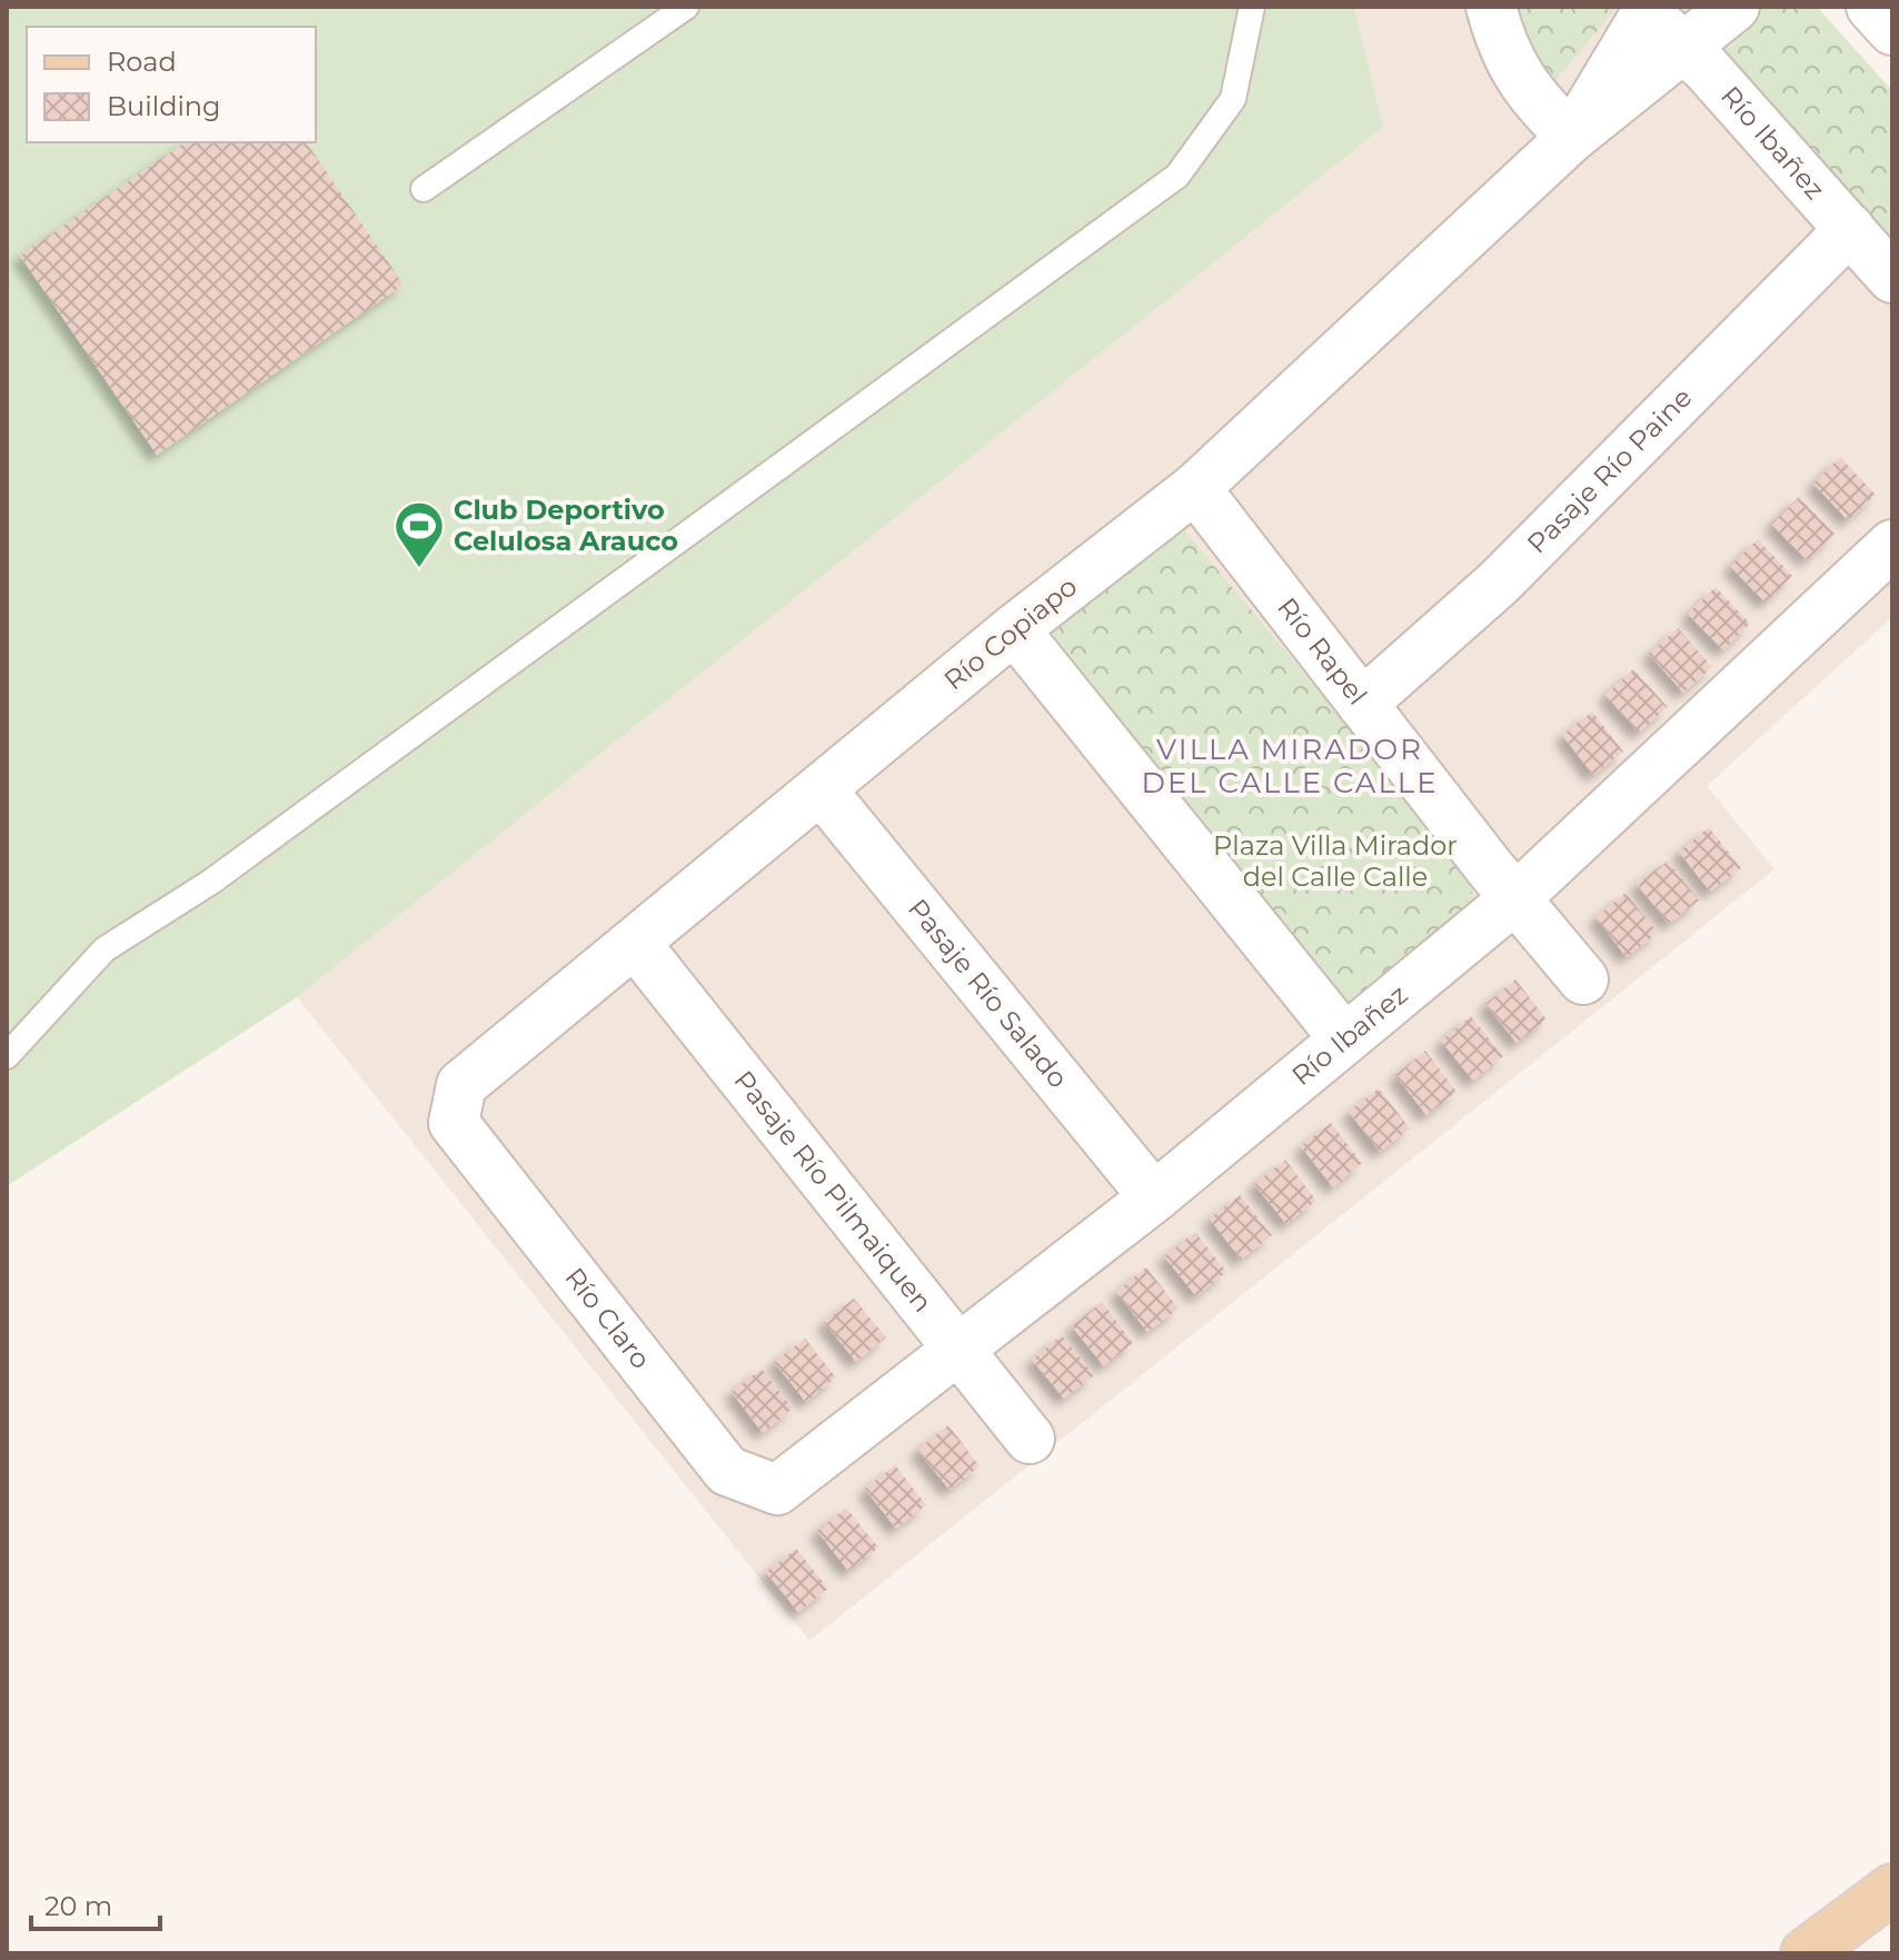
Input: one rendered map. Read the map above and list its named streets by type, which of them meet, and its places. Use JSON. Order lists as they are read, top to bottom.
{
  "streets": {
    "street": [
      "Río Ibañez",
      "Pasaje Río Paine",
      "Río Copiapo",
      "Río Rapel",
      "Pasaje Río Salado",
      "Pasaje Río Pilmaiquen",
      "Río Claro"
    ]
  },
  "crossings": [
    ["Río Ibañez", "Pasaje Río Paine"],
    ["Río Ibañez", "Río Copiapo"],
    ["Río Ibañez", "Río Rapel"],
    ["Río Ibañez", "Pasaje Río Salado"],
    ["Río Ibañez", "Pasaje Río Pilmaiquen"],
    ["Río Ibañez", "Río Claro"],
    ["Pasaje Río Paine", "Río Rapel"],
    ["Río Copiapo", "Río Rapel"],
    ["Río Copiapo", "Pasaje Río Salado"],
    ["Río Copiapo", "Pasaje Río Pilmaiquen"],
    ["Río Copiapo", "Río Claro"]
  ],
  "districts": ["VILLA MIRADOR DEL CALLE CALLE"],
  "parks": ["Plaza Villa Mirador del Calle Calle"],
  "places": {
    "sports": ["Club Deportivo Celulosa Arauco"]
  },
  "legend": ["Road", "Building"],
  "scale_bar": "20 m"
}
